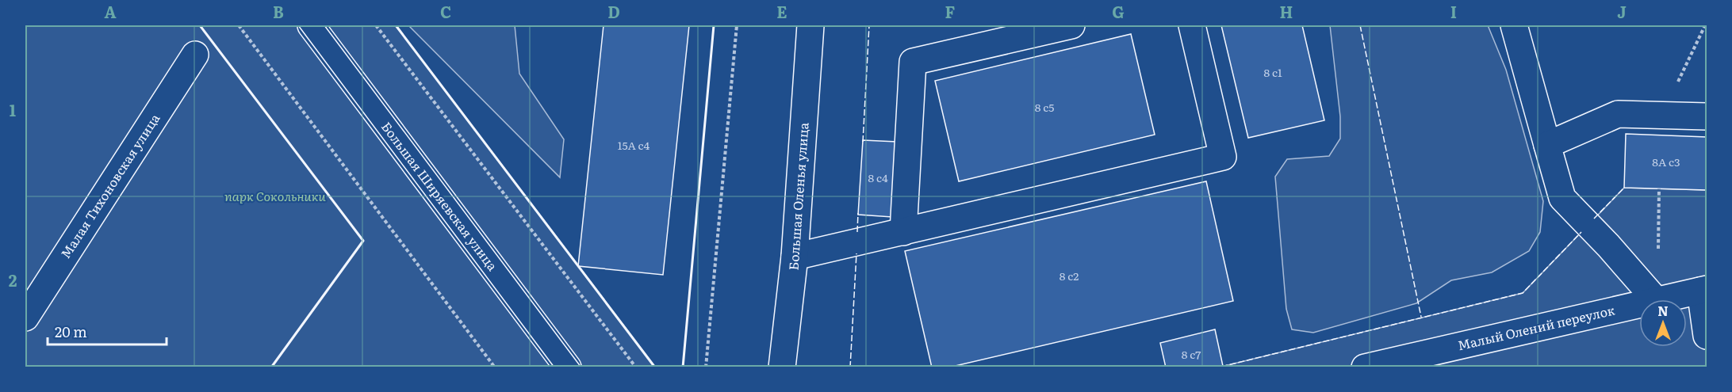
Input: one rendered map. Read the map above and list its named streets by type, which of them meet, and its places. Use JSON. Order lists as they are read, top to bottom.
{
  "streets": {
    "street": [
      "Малая Тихоновская улица",
      "Большая Ширяевская улица",
      "Большая Оленья улица",
      "Малый Олений переулок"
    ]
  },
  "parks": ["парк Сокольники"],
  "house_numbers": [
    "8 с1",
    "8 с5",
    "15A c4",
    "8А с3",
    "8 с4",
    "8 с2",
    "8 c7"
  ],
  "scale_bar": "20 m",
  "north": "top",
  "grid": {
    "columns": [
      "A",
      "B",
      "C",
      "D",
      "E",
      "F",
      "G",
      "H",
      "I",
      "J"
    ],
    "rows": ["1", "2"]
  }
}
